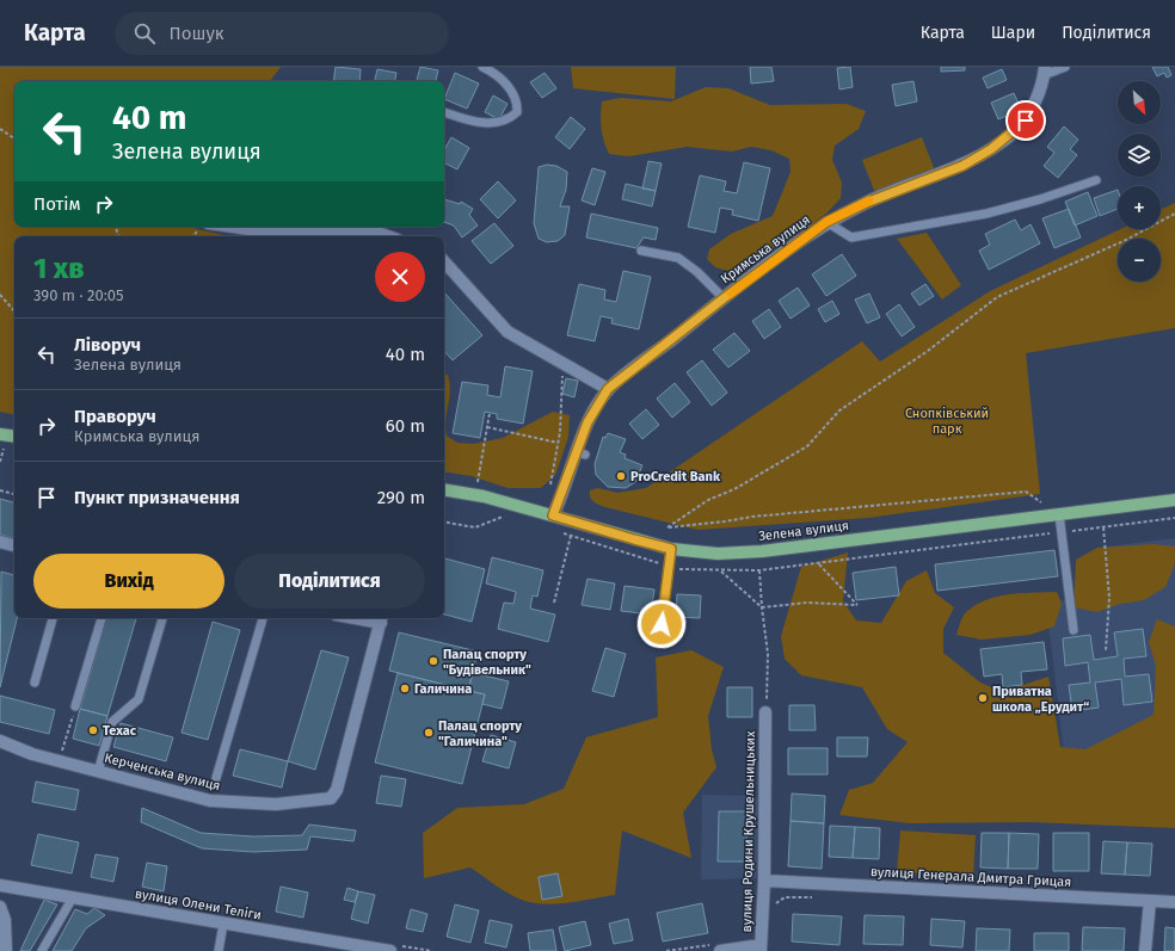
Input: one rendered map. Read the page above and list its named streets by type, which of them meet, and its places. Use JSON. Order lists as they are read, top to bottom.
{
  "streets": {
    "main road": ["Зелена вулиця"],
    "street": [
      "Кримська вулиця",
      "Керченська вулиця",
      "вулиця Родини Крушельницьких",
      "вулиця Генерала Дмитра Грицая",
      "вулиця Олени Теліги"
    ]
  },
  "crossings": [
    ["Кримська вулиця", "Зелена вулиця"],
    ["вулиця Родини Крушельницьких", "вулиця Генерала Дмитра Грицая"]
  ],
  "parks": ["Снопківський парк"],
  "places": [
    "ProCredit Bank",
    "Палац спорту \"Будівельник\"",
    "Галичина",
    "Приватна школа „Ерудит“",
    "Техас",
    "Палац спорту \"Галичина\""
  ],
  "north": "bottom right",
  "page": {
    "header": "Карта",
    "search": "Пошук",
    "nav": ["Карта", "Шари", "Поділитися"],
    "map_buttons": ["+", "−"],
    "turn": ["40 m", "Зелена вулиця"],
    "then": "Потім",
    "heading": ["1 хв", "390 m · 20:05"],
    "list": [
      {
        "name": "Ліворуч",
        "note": "Зелена вулиця",
        "value": "40 m"
      },
      {
        "name": "Праворуч",
        "note": "Кримська вулиця",
        "value": "60 m"
      },
      {
        "name": "Пункт призначення",
        "value": "290 m"
      }
    ],
    "buttons": ["Вихід", "Поділитися"]
  }
}
